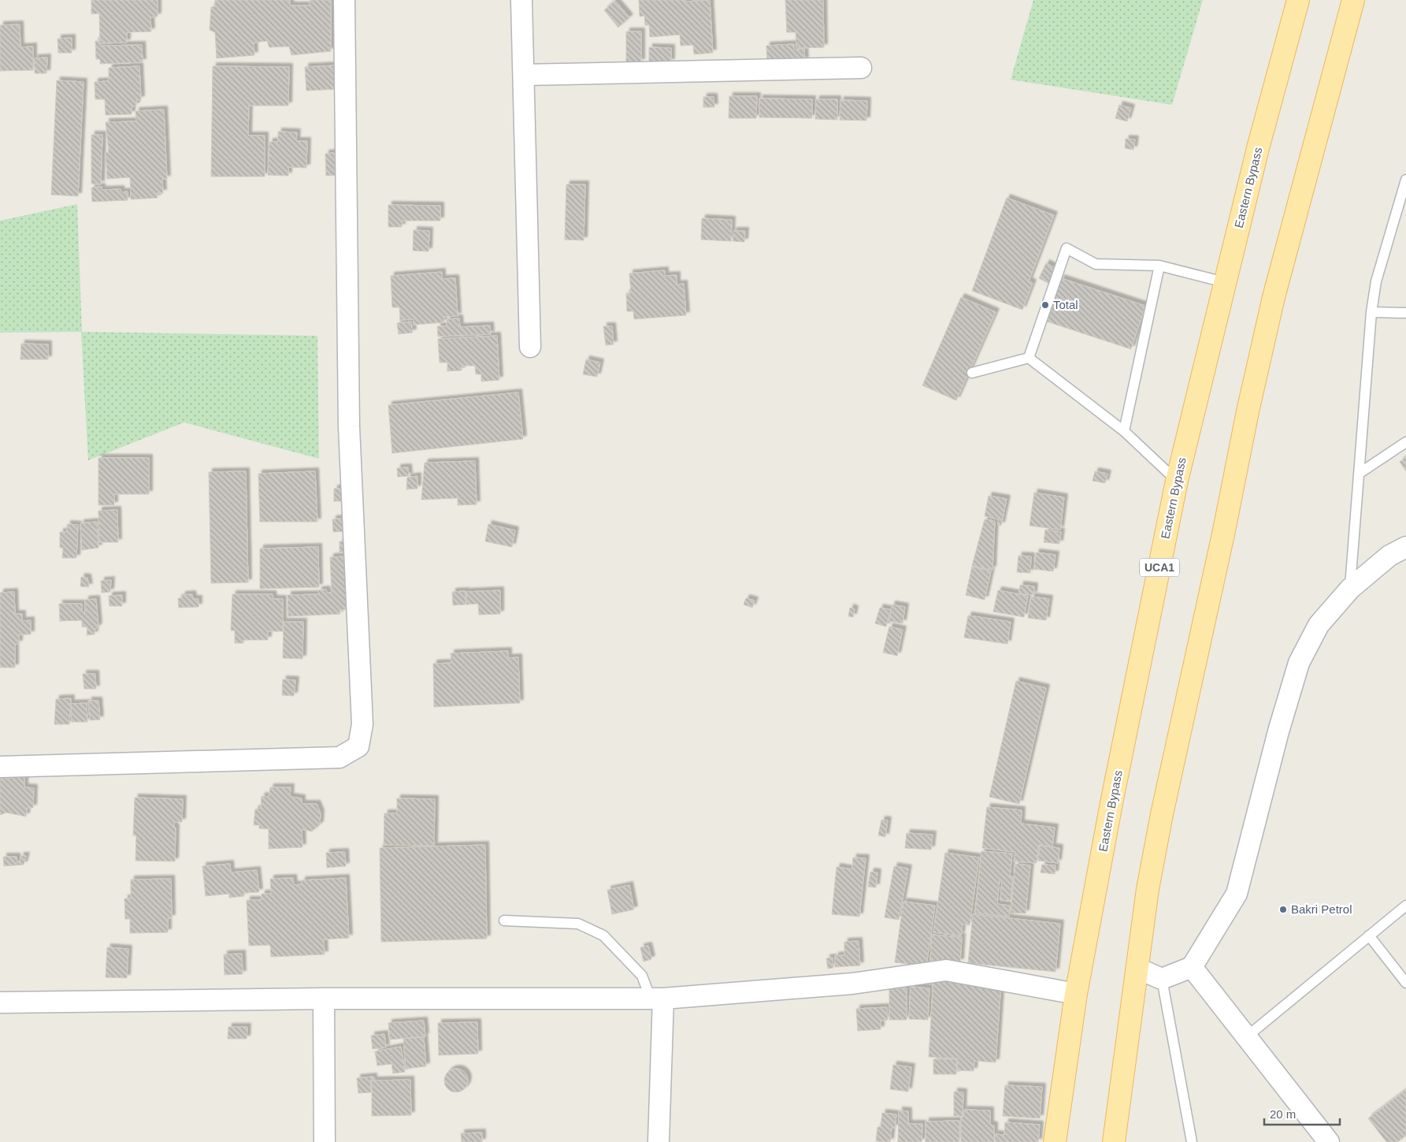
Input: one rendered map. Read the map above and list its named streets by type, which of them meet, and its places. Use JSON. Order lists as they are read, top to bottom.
{
  "streets": {
    "main road": ["Eastern Bypass", "UCA1"]
  },
  "places": ["Total", "Bakri Petrol"],
  "scale_bar": "20 m"
}
